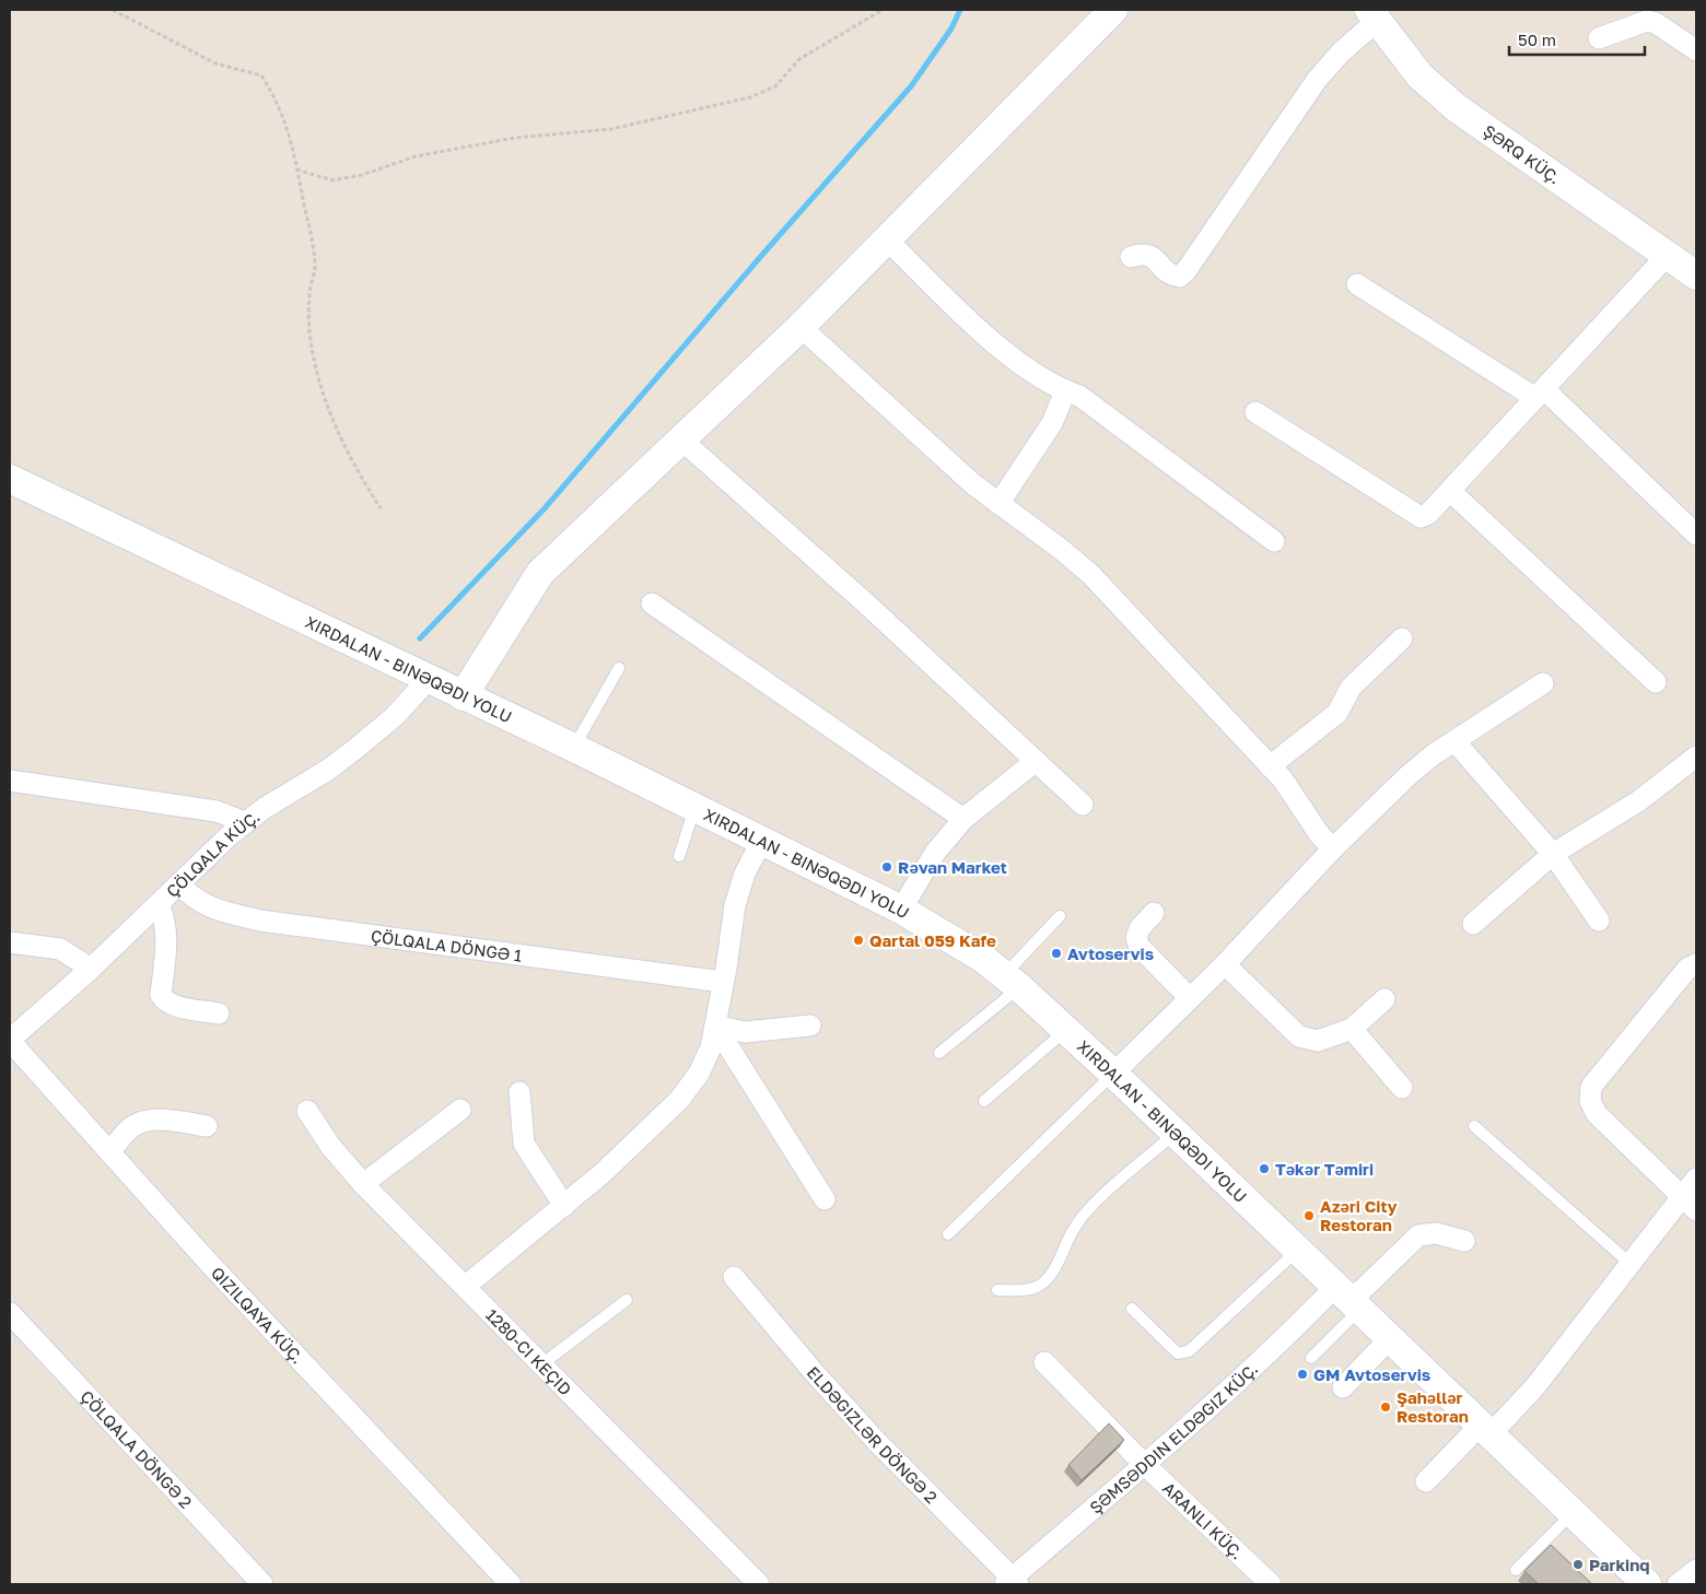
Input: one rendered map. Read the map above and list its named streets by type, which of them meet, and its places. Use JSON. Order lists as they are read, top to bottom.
{
  "streets": {
    "main road": ["ŞƏRQ KÜÇ."],
    "street": [
      "ÇÖLQALA KÜÇ.",
      "ÇÖLQALA DÖNGƏ 1",
      "ELDƏGIZLƏR DÖNGƏ 2",
      "ŞƏMSƏDDIN ELDƏGIZ KÜÇ.",
      "ÇÖLQALA DÖNGƏ 2"
    ]
  },
  "crossings": [
    ["ÇÖLQALA KÜÇ.", "ÇÖLQALA DÖNGƏ 1"],
    ["ELDƏGIZLƏR DÖNGƏ 2", "ŞƏMSƏDDIN ELDƏGIZ KÜÇ."]
  ],
  "places": [
    "Rəvan Market",
    "Qartal 059 Kafe",
    "Avtoservis",
    "Təkər Təmiri",
    "Azəri City Restoran",
    "GM Avtoservis",
    "Şahəllər Restoran",
    "Parkinq"
  ],
  "scale_bar": "50 m"
}
